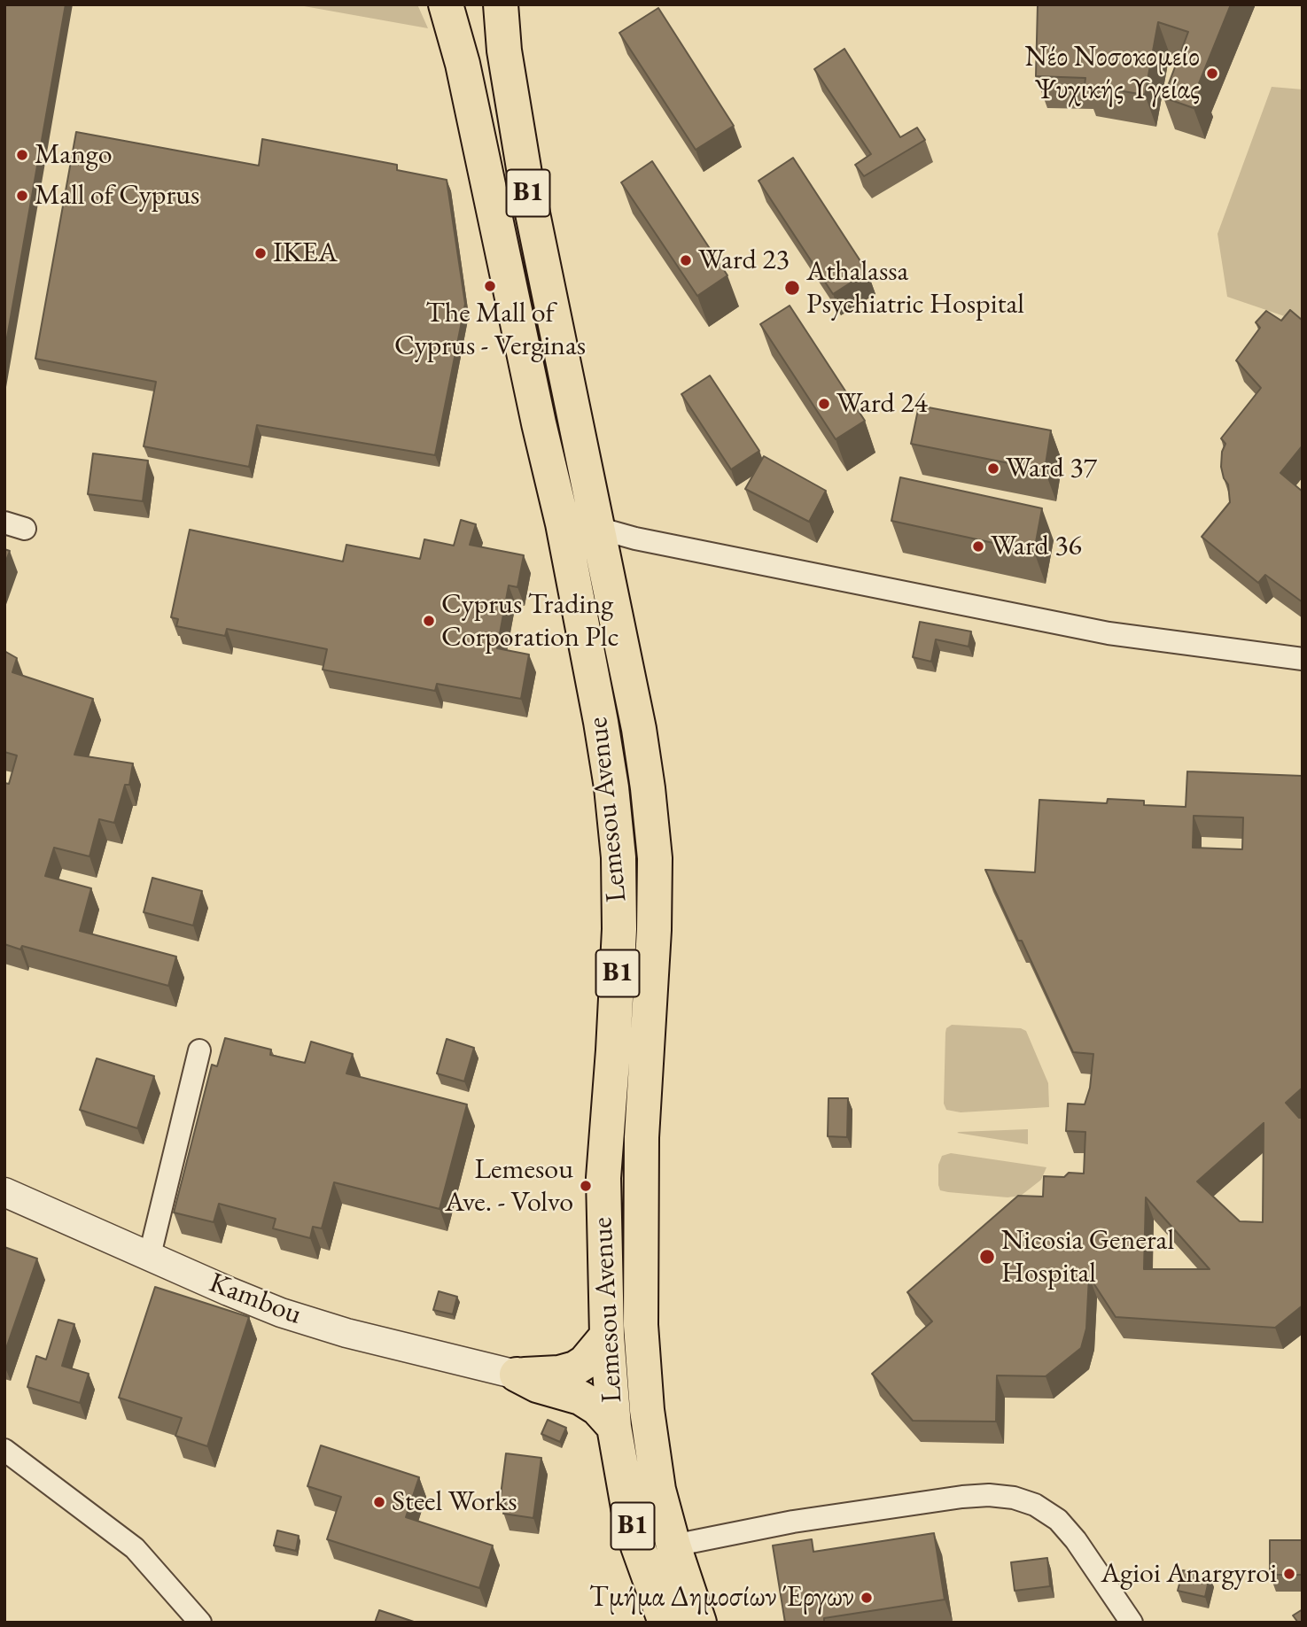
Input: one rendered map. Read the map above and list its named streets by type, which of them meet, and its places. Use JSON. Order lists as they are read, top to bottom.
{
  "streets": {
    "main road": ["B1", "Lemesou Avenue"],
    "street": ["Kambou"]
  },
  "places": [
    "Νέο Νοσοκομείο Ψυχικής Υγείας",
    "Mango",
    "Mall of Cyprus",
    "IKEA",
    "Ward 23",
    "The Mall of Cyprus - Verginas",
    "Athalassa Psychiatric Hospital",
    "Ward 24",
    "Ward 37",
    "Ward 36",
    "Cyprus Trading Corporation Plc",
    "Lemesou Ave. - Volvo",
    "Nicosia General Hospital",
    "Steel Works",
    "Agioi Anargyroi",
    "Τμήμα Δημοσίων Έργων"
  ]
}
